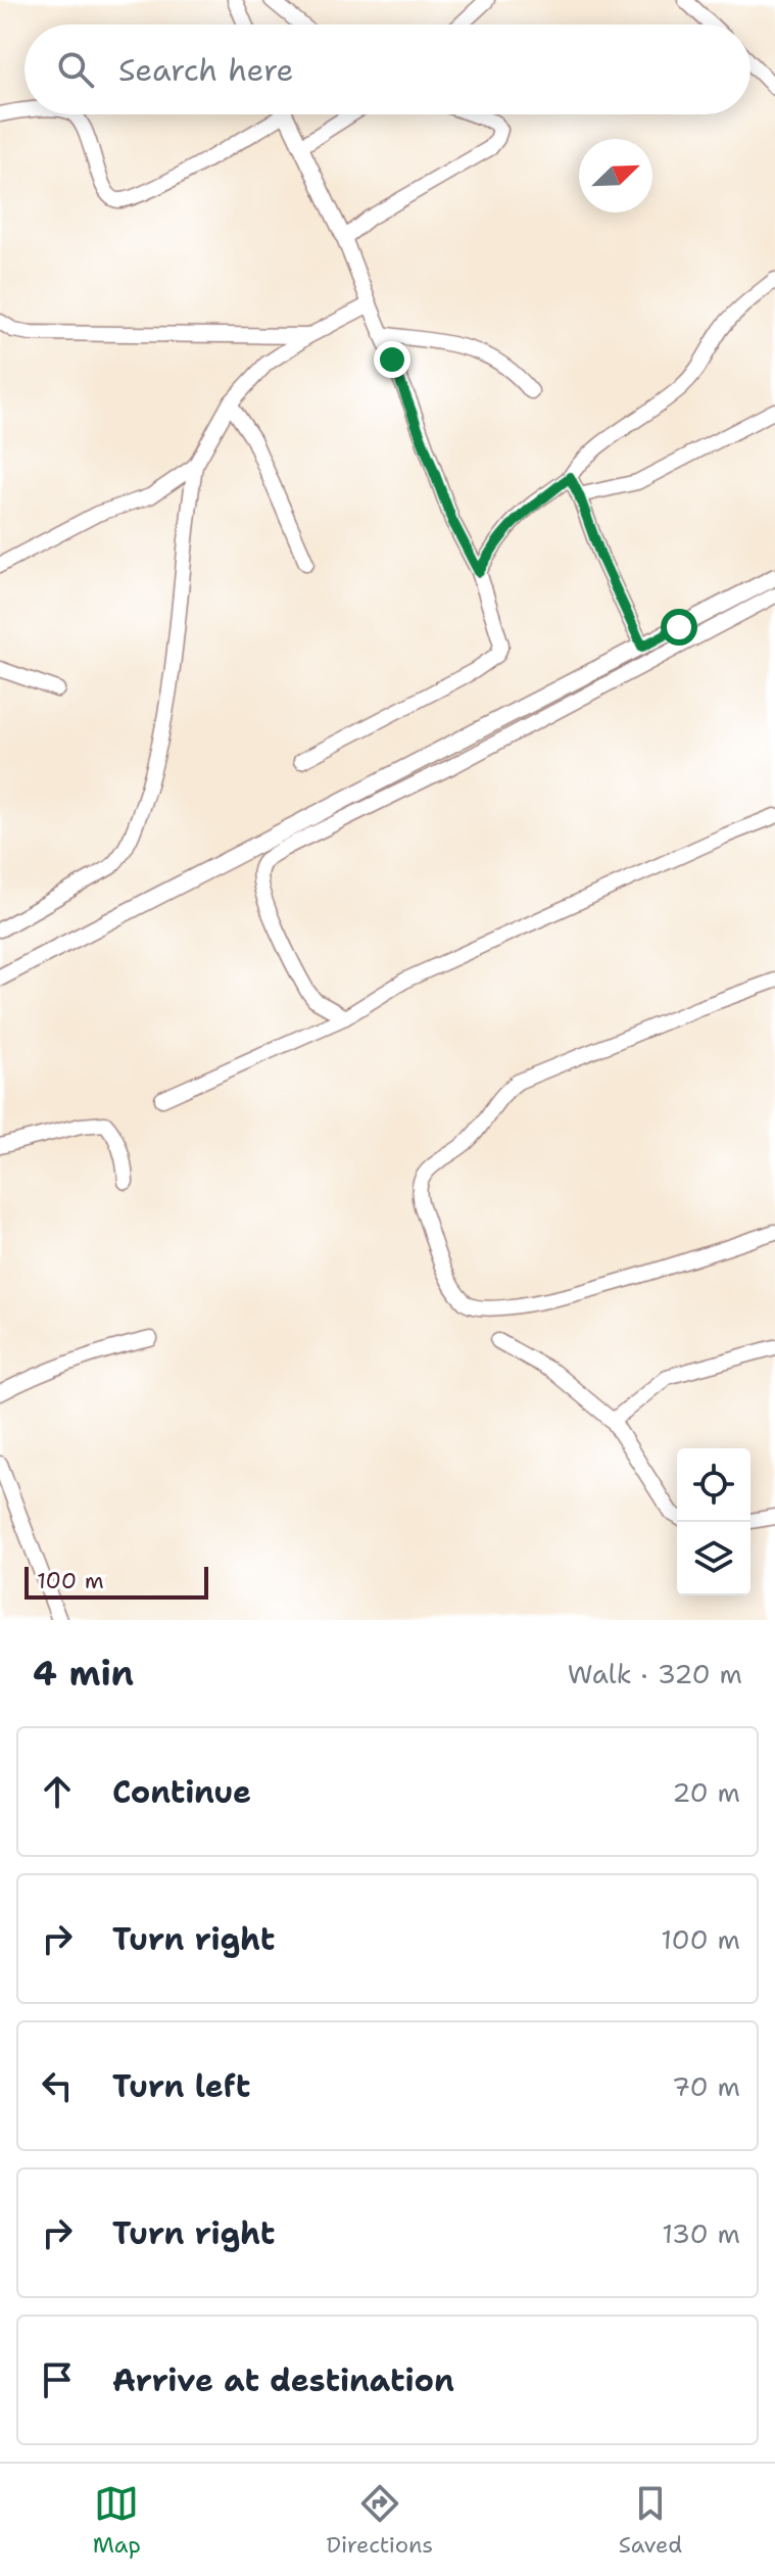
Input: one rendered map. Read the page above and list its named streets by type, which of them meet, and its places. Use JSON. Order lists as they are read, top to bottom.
{
  "scale_bar": "100 m",
  "north": "top right",
  "page": {
    "search": "Search here",
    "scale": "100 m",
    "heading": ["4 min", "Walk · 320 m"],
    "list": [
      ["Continue", "20 m"],
      ["Turn right", "100 m"],
      ["Turn left", "70 m"],
      ["Turn right", "130 m"],
      "Arrive at destination"
    ],
    "nav": ["Map", "Directions", "Saved"]
  }
}
